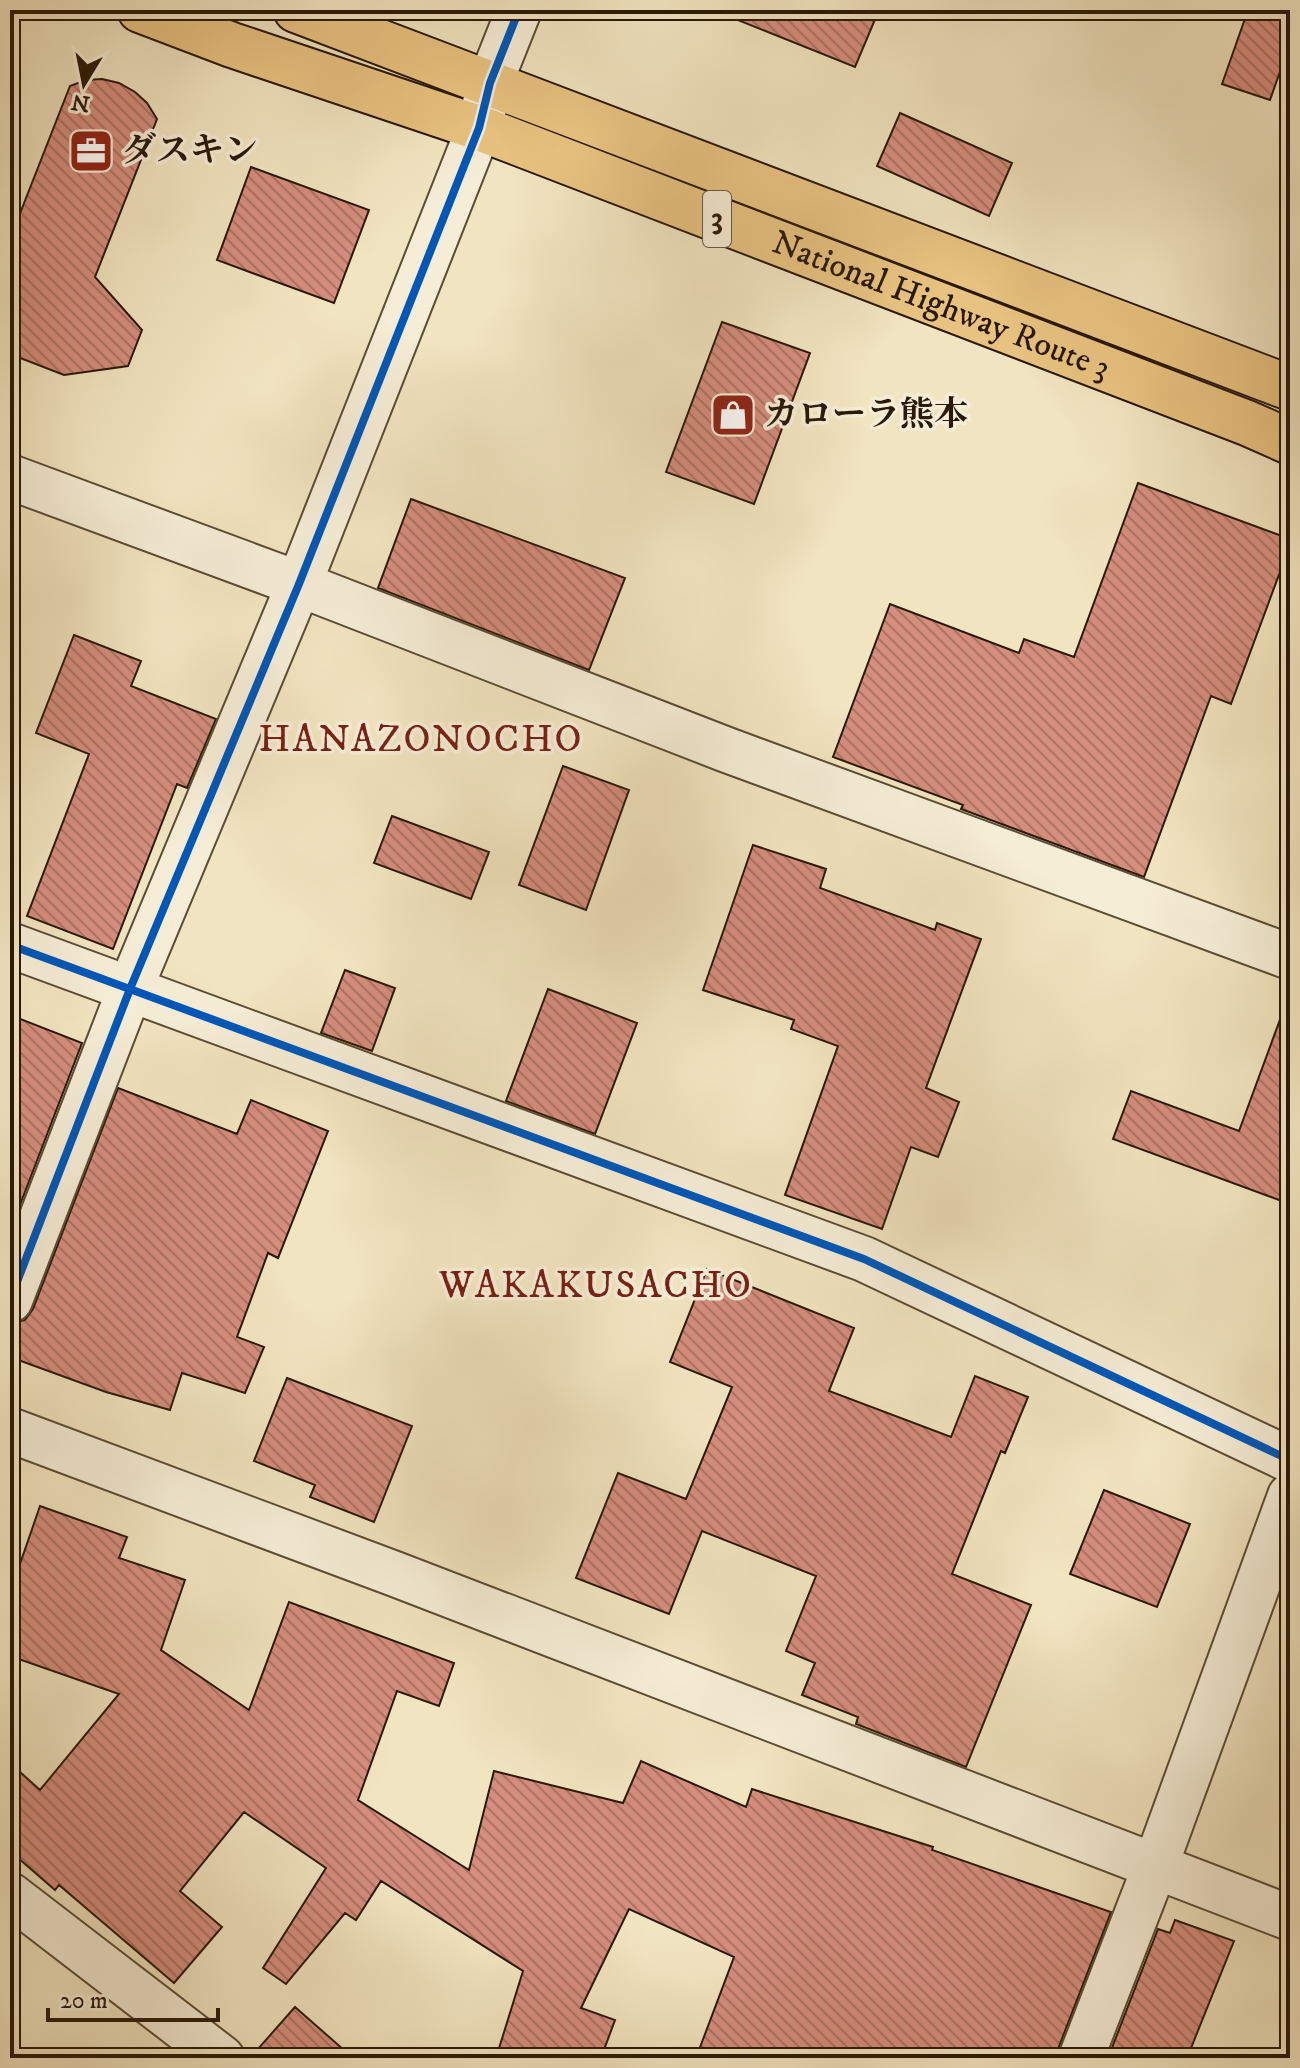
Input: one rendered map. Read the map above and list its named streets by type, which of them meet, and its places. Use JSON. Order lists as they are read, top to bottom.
{
  "streets": {
    "highway": ["3", "National Highway Route 3"]
  },
  "districts": ["HANAZONOCHO", "WAKAKUSACHO"],
  "places": {
    "office": ["ダスキン"],
    "shop": ["カローラ熊本"]
  },
  "scale_bar": "20 m",
  "north": "bottom"
}
